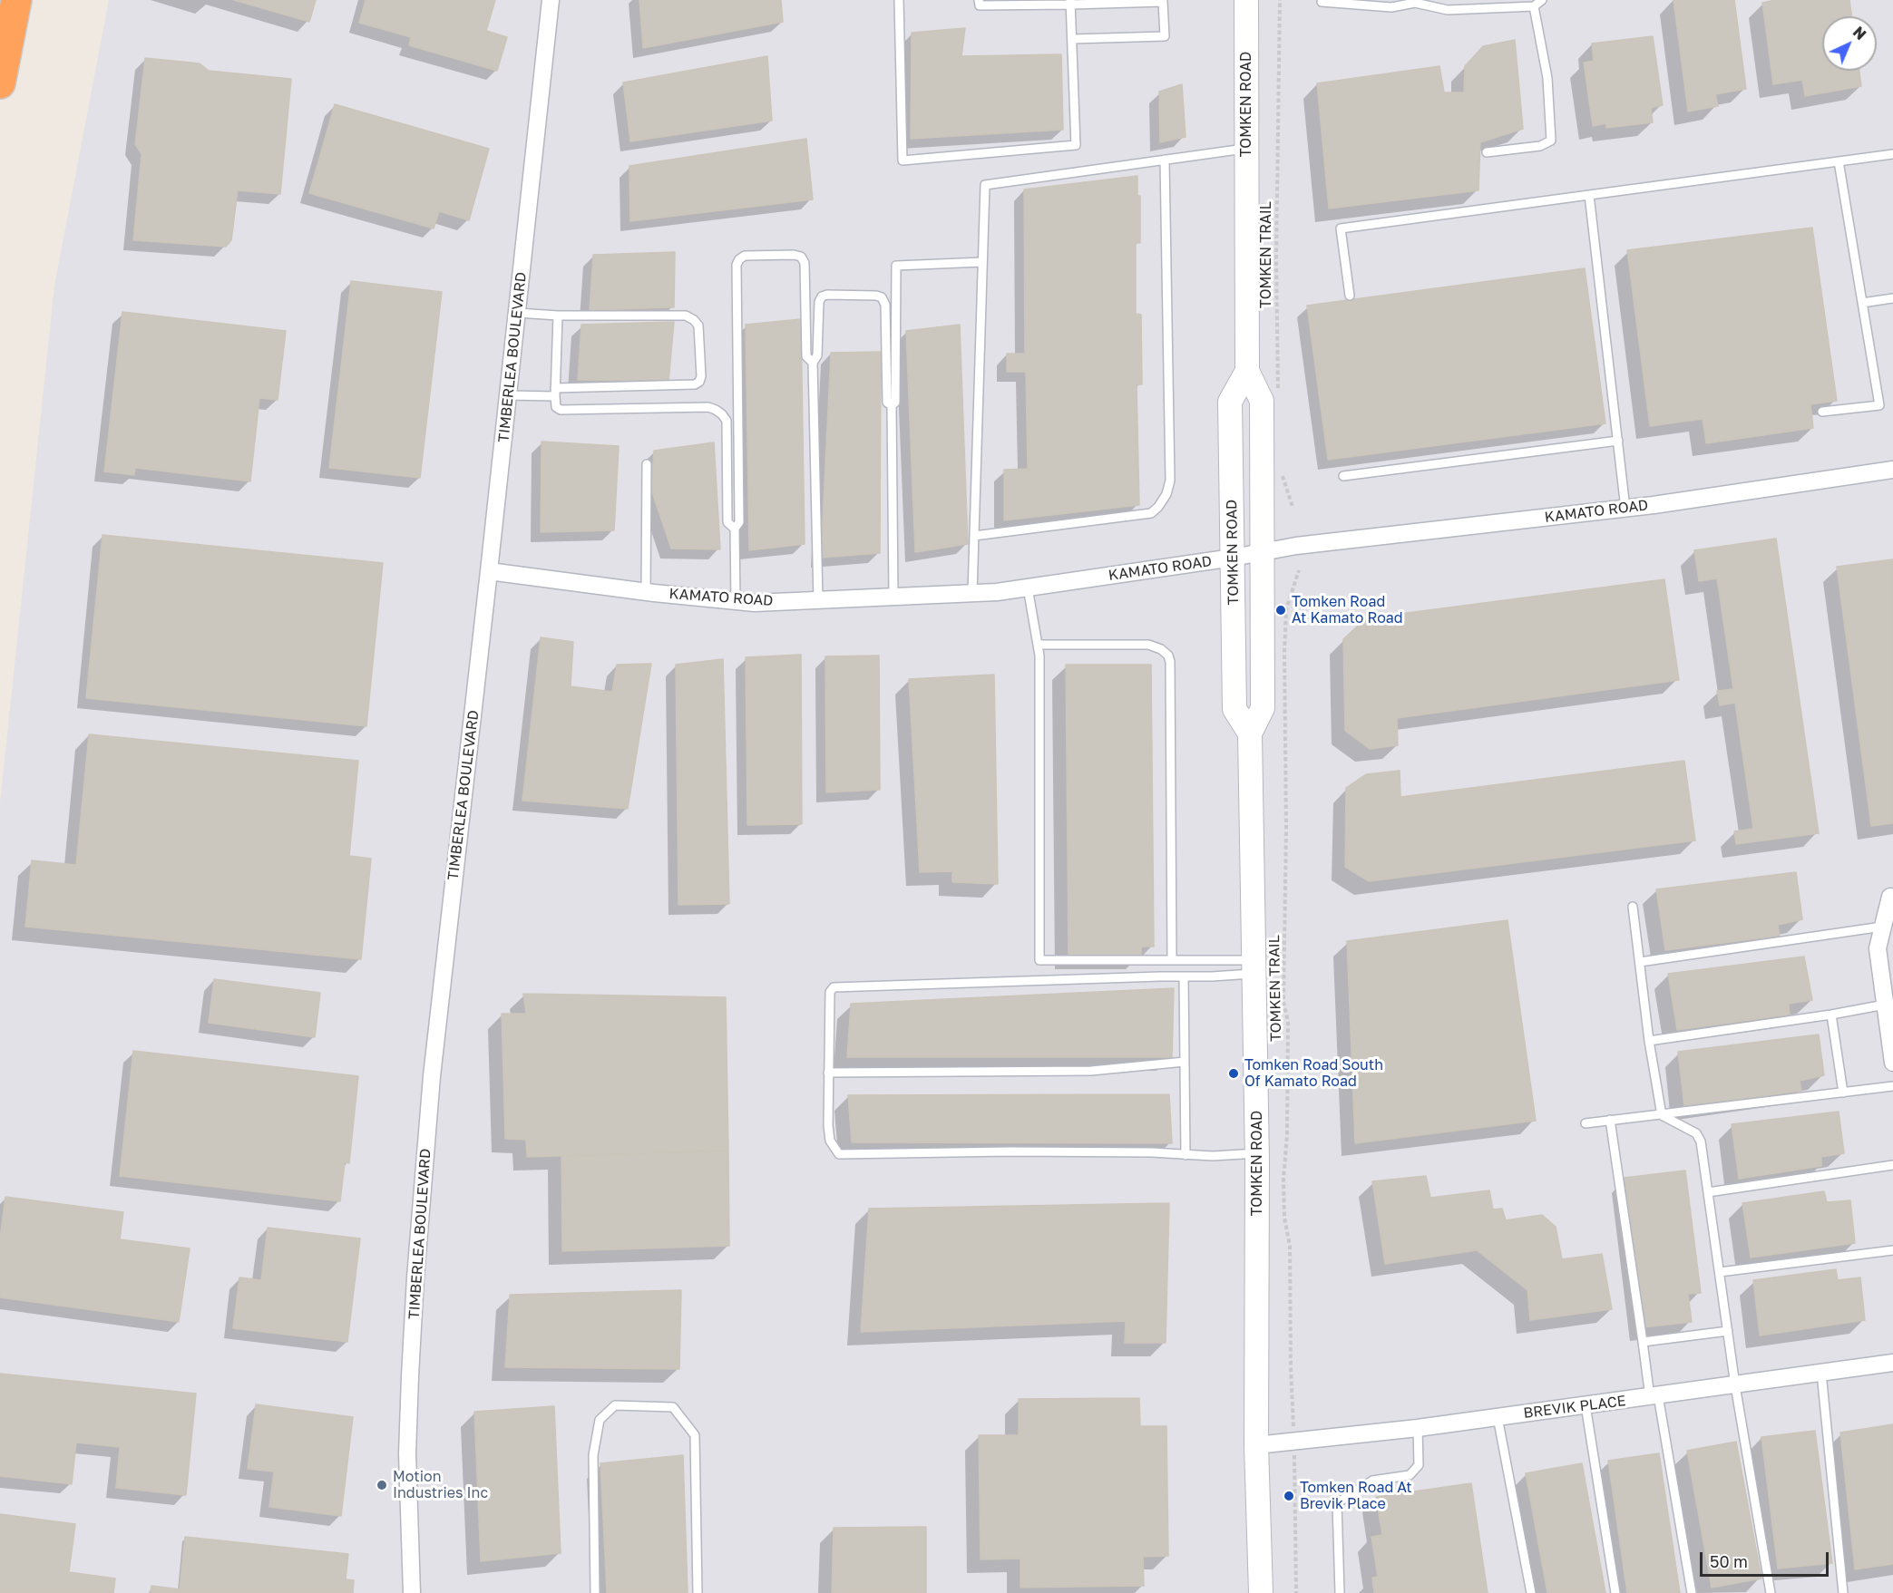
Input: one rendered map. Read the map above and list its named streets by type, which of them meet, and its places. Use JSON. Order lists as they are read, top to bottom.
{
  "streets": {
    "main road": ["TOMKEN ROAD"],
    "street": ["TIMBERLEA BOULEVARD", "KAMATO ROAD", "BREVIK PLACE"],
    "path": ["TOMKEN TRAIL"]
  },
  "crossings": [
    ["TOMKEN ROAD", "KAMATO ROAD"],
    ["TOMKEN ROAD", "BREVIK PLACE"],
    ["TIMBERLEA BOULEVARD", "KAMATO ROAD"]
  ],
  "places": [
    "Tomken Road At Kamato Road",
    "Tomken Road South Of Kamato Road",
    "Motion Industries Inc",
    "Tomken Road At Brevik Place"
  ],
  "scale_bar": "50 m",
  "north": "top right"
}
